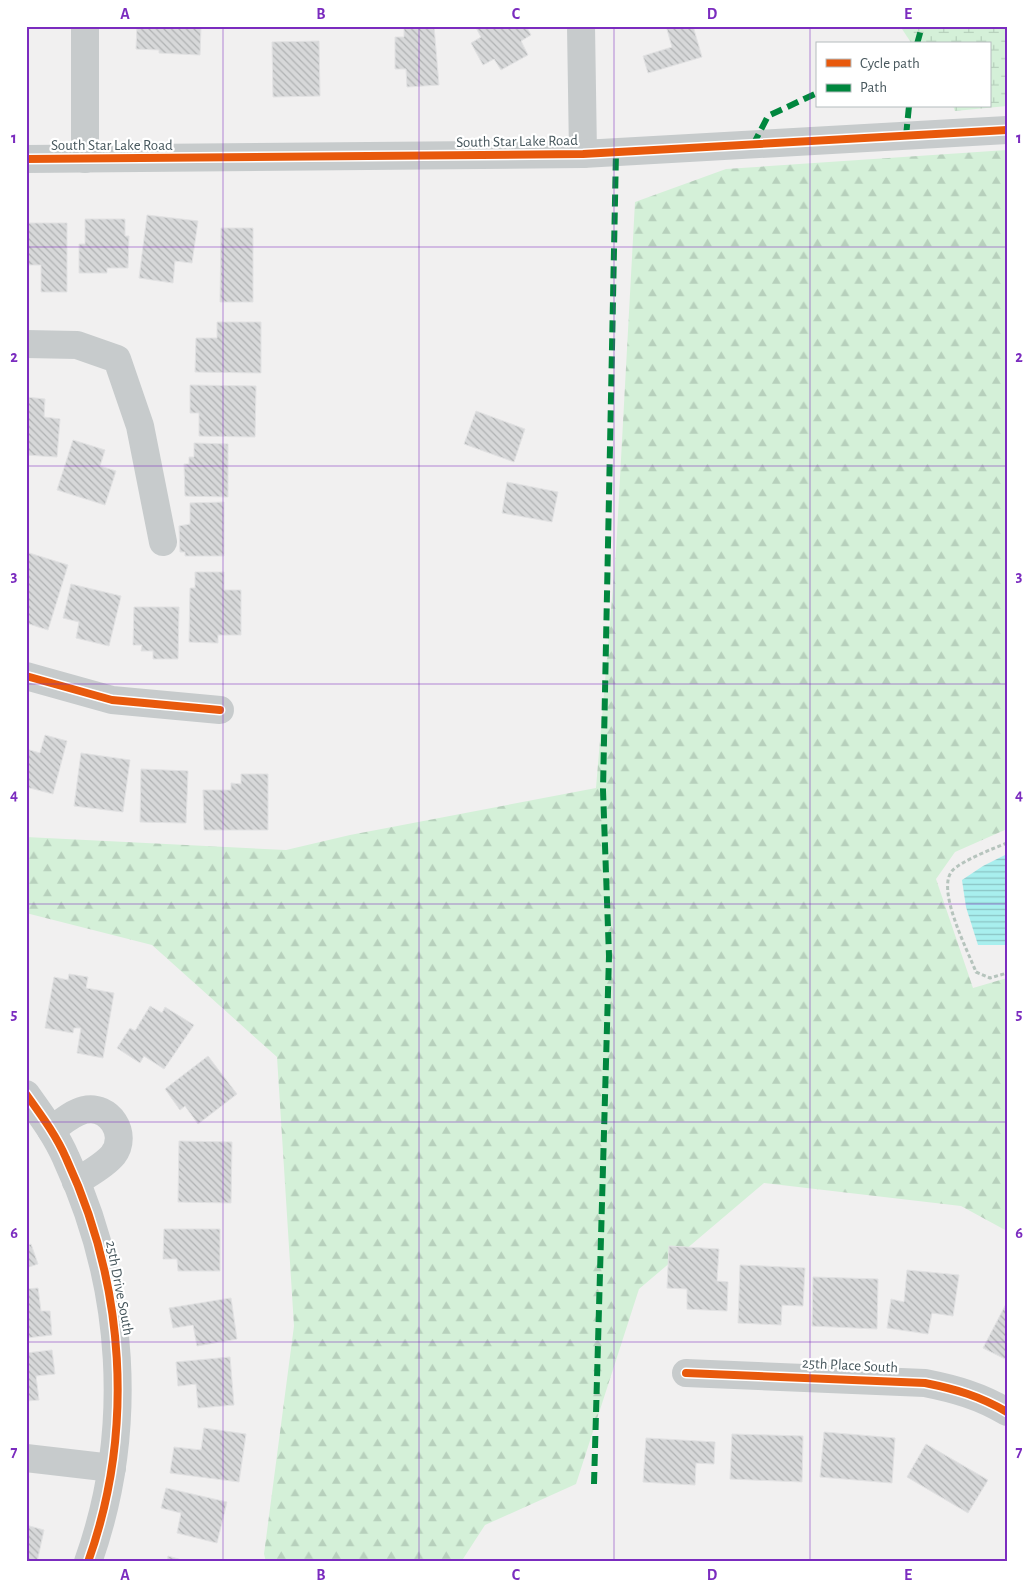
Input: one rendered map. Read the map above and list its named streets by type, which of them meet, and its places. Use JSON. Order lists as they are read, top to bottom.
{
  "streets": {
    "street": ["South Star Lake Road", "25th Drive South", "25th Place South"]
  },
  "legend": ["Cycle path", "Path"],
  "grid": {
    "columns": [
      "A",
      "B",
      "C",
      "D",
      "E"
    ],
    "rows": [
      "1",
      "2",
      "3",
      "4",
      "5",
      "6",
      "7"
    ]
  }
}
